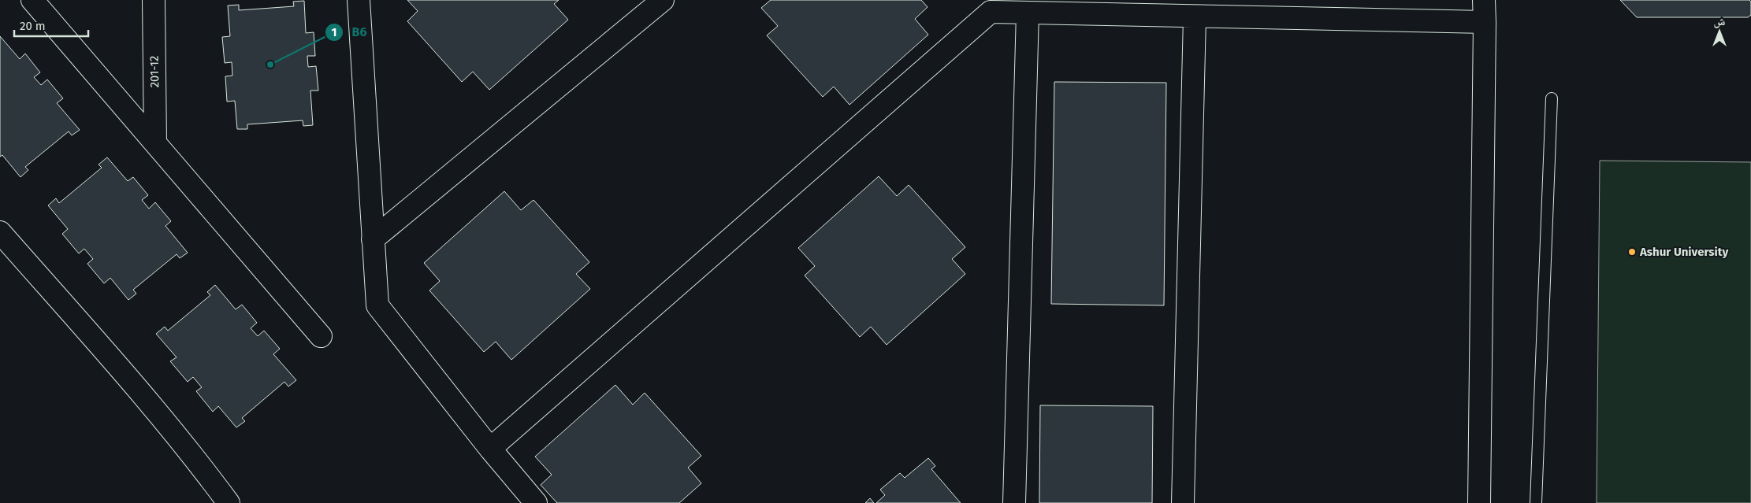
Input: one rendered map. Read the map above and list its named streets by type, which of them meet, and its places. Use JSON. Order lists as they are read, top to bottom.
{
  "streets": {
    "street": ["201-12"]
  },
  "places": ["B6", "Ashur University"],
  "scale_bar": "20 m",
  "north": "top"
}
